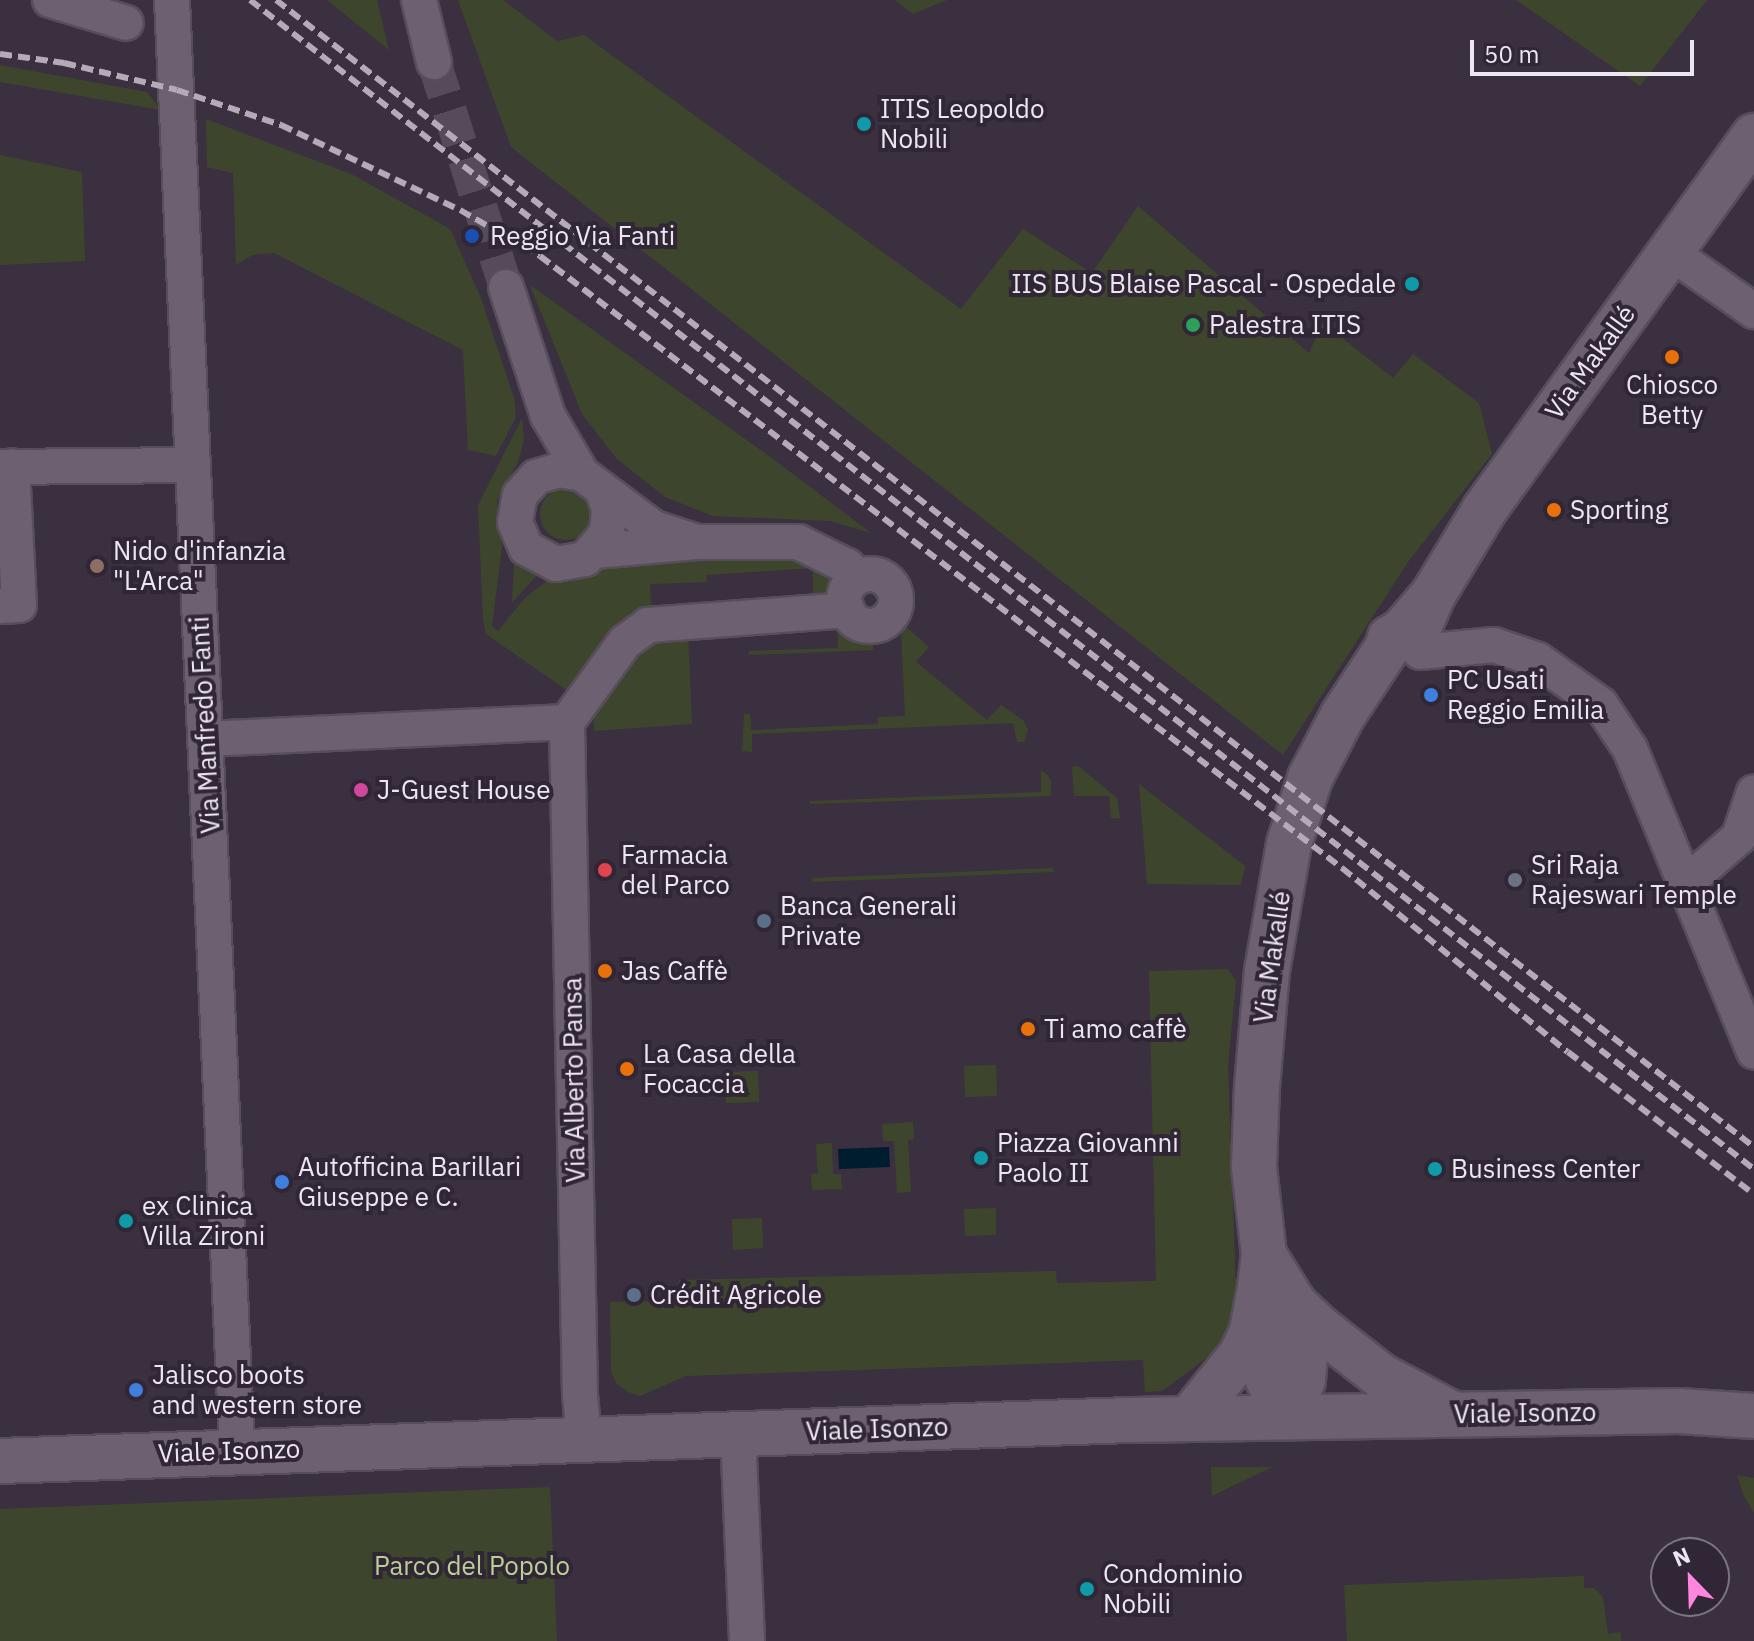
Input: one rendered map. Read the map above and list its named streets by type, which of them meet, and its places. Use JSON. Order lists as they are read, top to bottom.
{
  "streets": {
    "main road": ["Via Makallé", "Viale Isonzo"],
    "street": ["Via Manfredo Fanti", "Via Alberto Pansa"]
  },
  "crossings": [
    ["Via Makallé", "Viale Isonzo"],
    ["Via Manfredo Fanti", "Viale Isonzo"],
    ["Via Alberto Pansa", "Viale Isonzo"]
  ],
  "parks": ["Parco del Popolo"],
  "places": [
    "ITIS Leopoldo Nobili",
    "Reggio Via Fanti",
    "IIS BUS Blaise Pascal - Ospedale",
    "Palestra ITIS",
    "Chiosco Betty",
    "Sporting",
    "Nido d'infanzia \"L'Arca\"",
    "PC Usati Reggio Emilia",
    "J-Guest House",
    "Farmacia del Parco",
    "Sri Raja Rajeswari Temple",
    "Banca Generali Private",
    "Jas Caffè",
    "Ti amo caffè",
    "La Casa della Focaccia",
    "Piazza Giovanni Paolo II",
    "Business Center",
    "Autofficina Barillari Giuseppe e C.",
    "ex Clinica Villa Zironi",
    "Crédit Agricole",
    "Jalisco boots and western store",
    "Condominio Nobili"
  ],
  "scale_bar": "50 m",
  "north": "top left"
}
